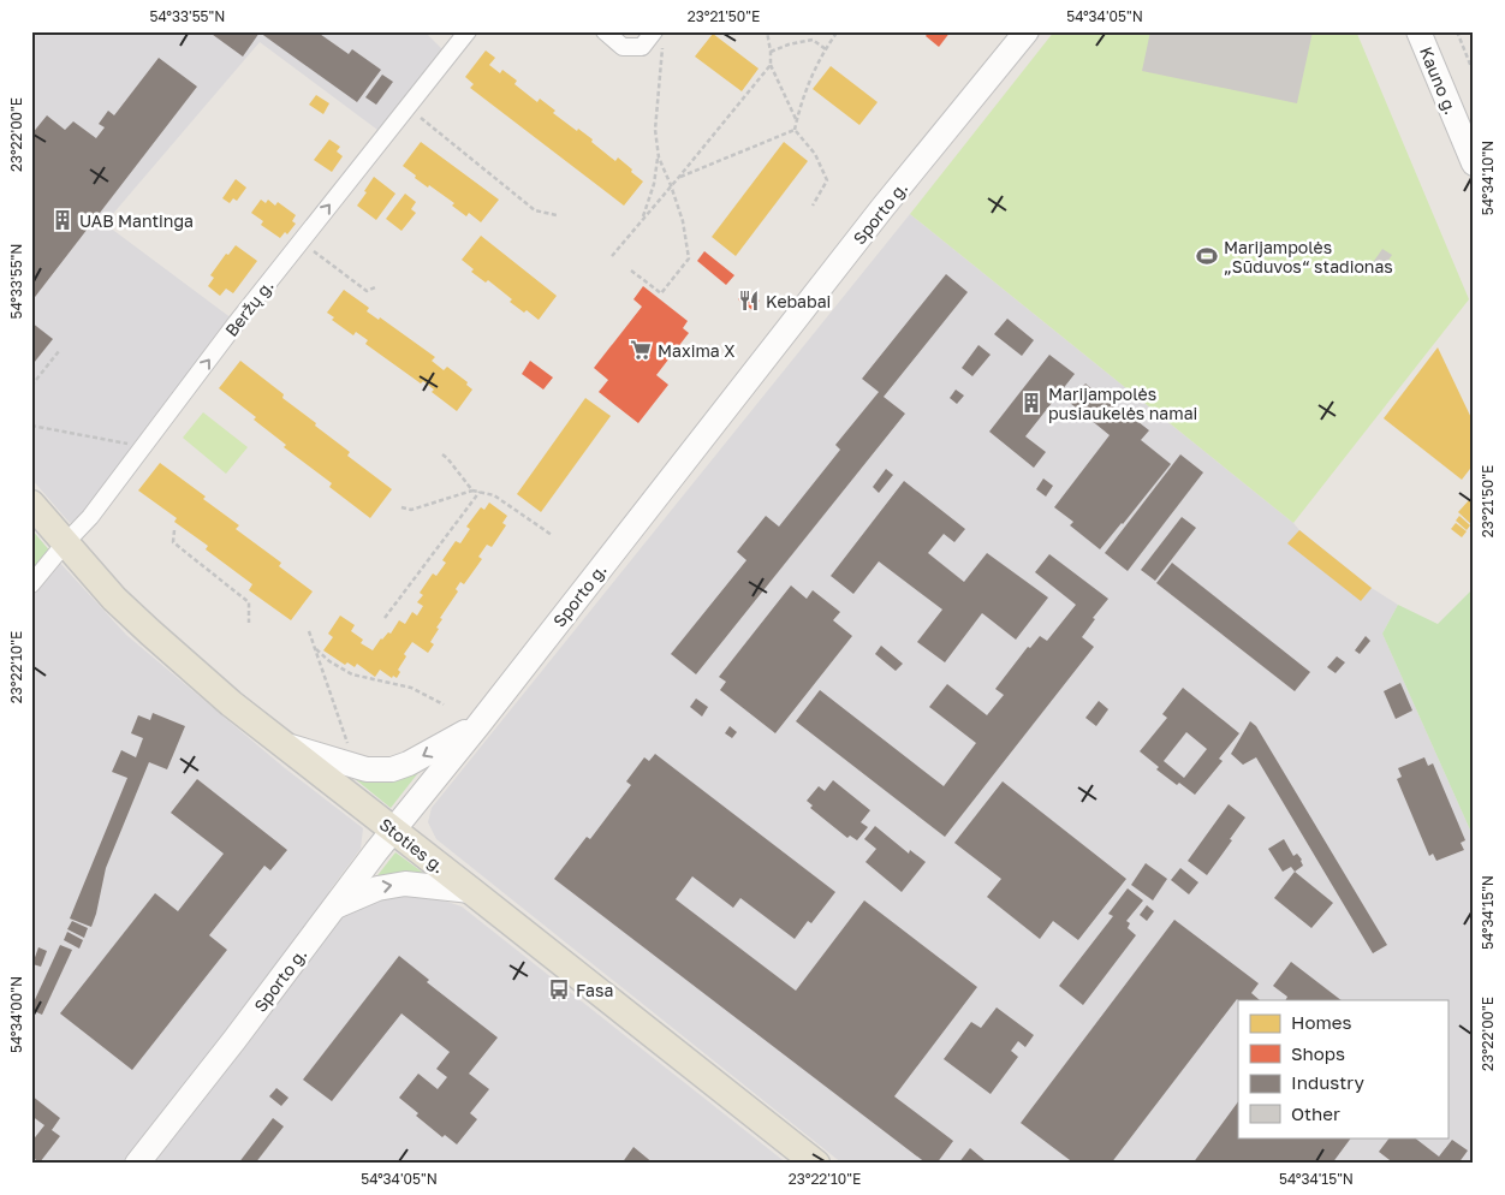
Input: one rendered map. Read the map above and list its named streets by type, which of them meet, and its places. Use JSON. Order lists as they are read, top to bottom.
{
  "streets": {
    "main road": ["Stoties g."],
    "street": ["Kauno g.", "Sporto g.", "Beržų g."]
  },
  "crossings": [
    ["Sporto g.", "Stoties g."],
    ["Beržų g.", "Stoties g."]
  ],
  "one_way": ["Beržų g."],
  "places": {
    "building": ["UAB Mantinga", "Marijampolės pusiaukelės namai"],
    "sports": ["Marijampolės „Sūduvos“ stadionas"],
    "restaurant": ["Kebabai"],
    "supermarket": ["Maxima X"],
    "bus stop": ["Fasa"]
  },
  "legend": [
    "Homes",
    "Shops",
    "Industry",
    "Other"
  ],
  "coordinates": [
    "54°33'55\"N",
    "23°21'50\"E",
    "54°34'05\"N",
    "23°22'00\"E",
    "54°34'10\"N",
    "23°22'10\"E",
    "54°34'15\"N",
    "54°34'00\"N"
  ]
}
